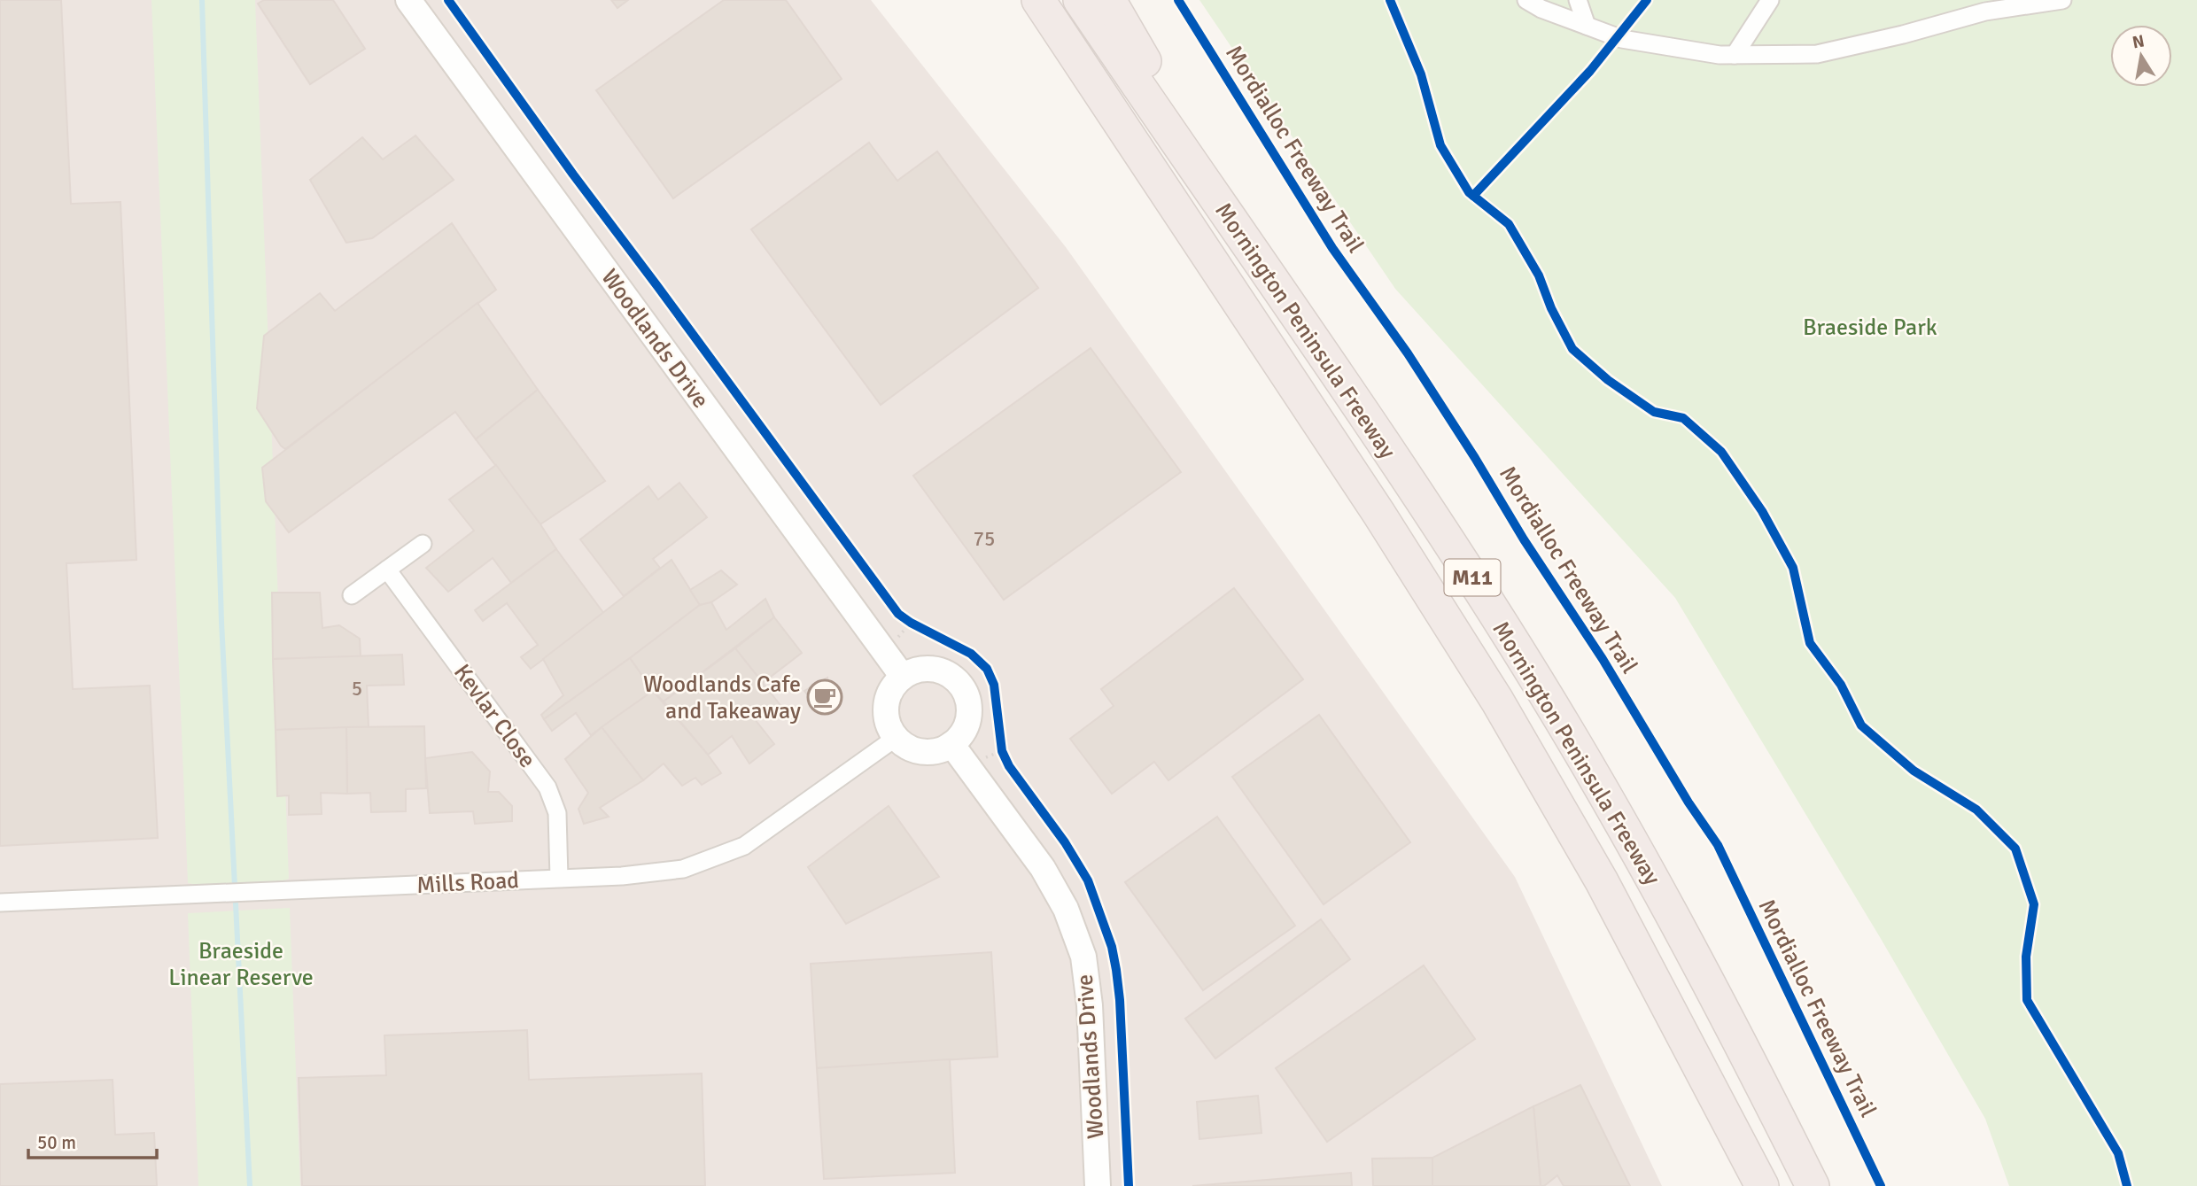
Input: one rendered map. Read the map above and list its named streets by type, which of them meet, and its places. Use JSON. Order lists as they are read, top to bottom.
{
  "streets": {
    "highway": ["Mornington Peninsula Freeway", "M11"],
    "street": ["Woodlands Drive", "Kevlar Close", "Mills Road"],
    "cycle path": ["Mordialloc Freeway Trail"]
  },
  "crossings": [
    ["Woodlands Drive", "Mills Road"],
    ["Kevlar Close", "Mills Road"]
  ],
  "parks": ["Braeside Park", "Braeside Linear Reserve"],
  "places": {
    "cafe": ["Woodlands Cafe and Takeaway"]
  },
  "house_numbers": ["75", "5"],
  "scale_bar": "50 m",
  "north": "top"
}
